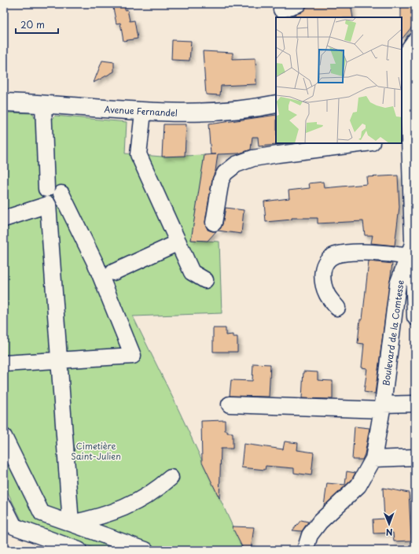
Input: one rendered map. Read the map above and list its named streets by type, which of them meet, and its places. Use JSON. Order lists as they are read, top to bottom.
{
  "streets": {
    "main road": ["Avenue Fernandel"],
    "street": ["Boulevard de la Comtesse"]
  },
  "parks": ["Cimetière Saint-Julien"],
  "scale_bar": "20 m",
  "north": "bottom"
}
